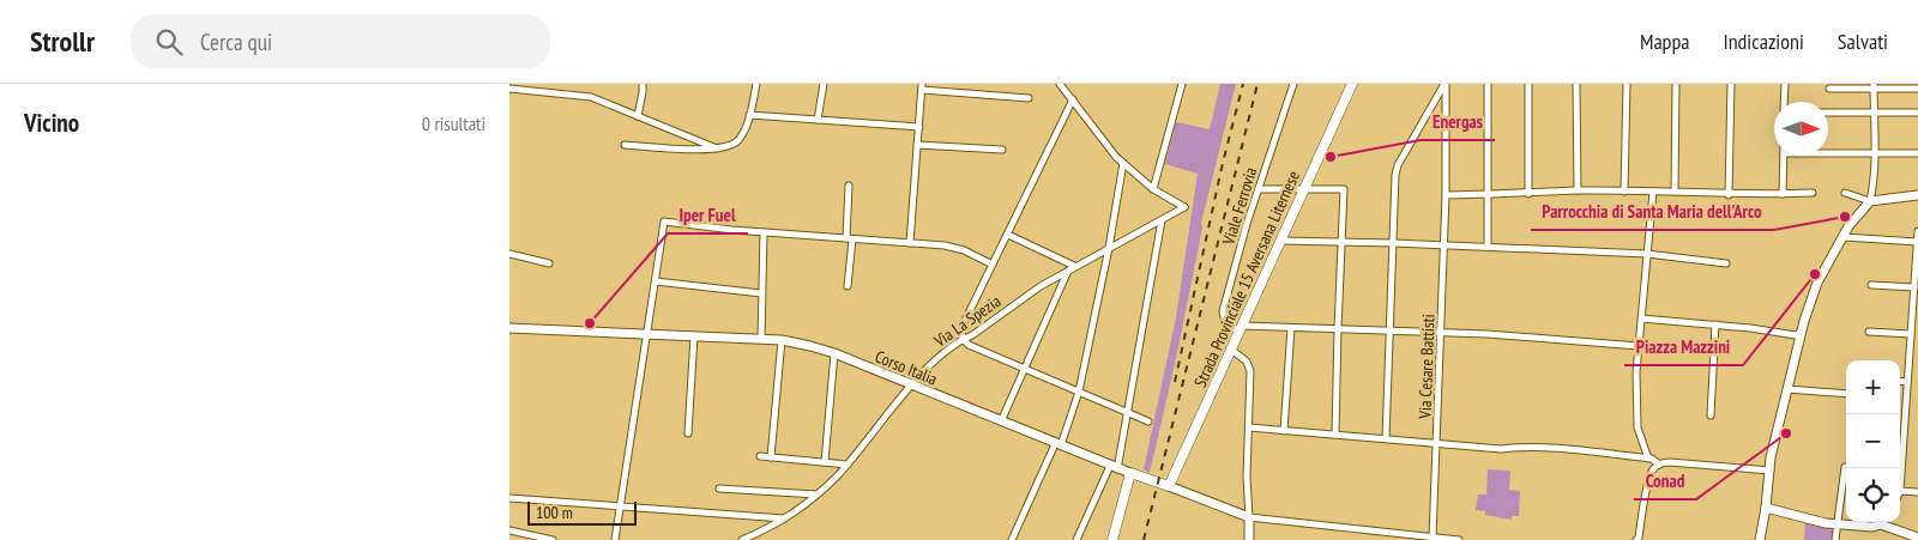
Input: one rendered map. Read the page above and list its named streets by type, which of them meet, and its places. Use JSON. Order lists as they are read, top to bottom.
{
  "streets": {
    "main road": ["Strada Provinciale 15 Aversana Liternese", "Corso Italia"],
    "street": ["Viale Ferrovia", "Via La Spezia", "Via Cesare Battisti"]
  },
  "crossings": [
    ["Viale Ferrovia", "Strada Provinciale 15 Aversana Liternese"],
    ["Strada Provinciale 15 Aversana Liternese", "Corso Italia"],
    ["Via La Spezia", "Corso Italia"]
  ],
  "places": [
    "Energas",
    "Parrocchia di Santa Maria dell'Arco",
    "Piazza Mazzini",
    "Iper Fuel",
    "Conad"
  ],
  "scale_bar": "100 m",
  "north": "right",
  "page": {
    "header": "Strollr",
    "search": "Cerca qui",
    "nav": ["Mappa", "Indicazioni", "Salvati"],
    "heading": ["Vicino", "0 risultati"],
    "map_buttons": ["+", "−"],
    "scale": "100 m"
  }
}
